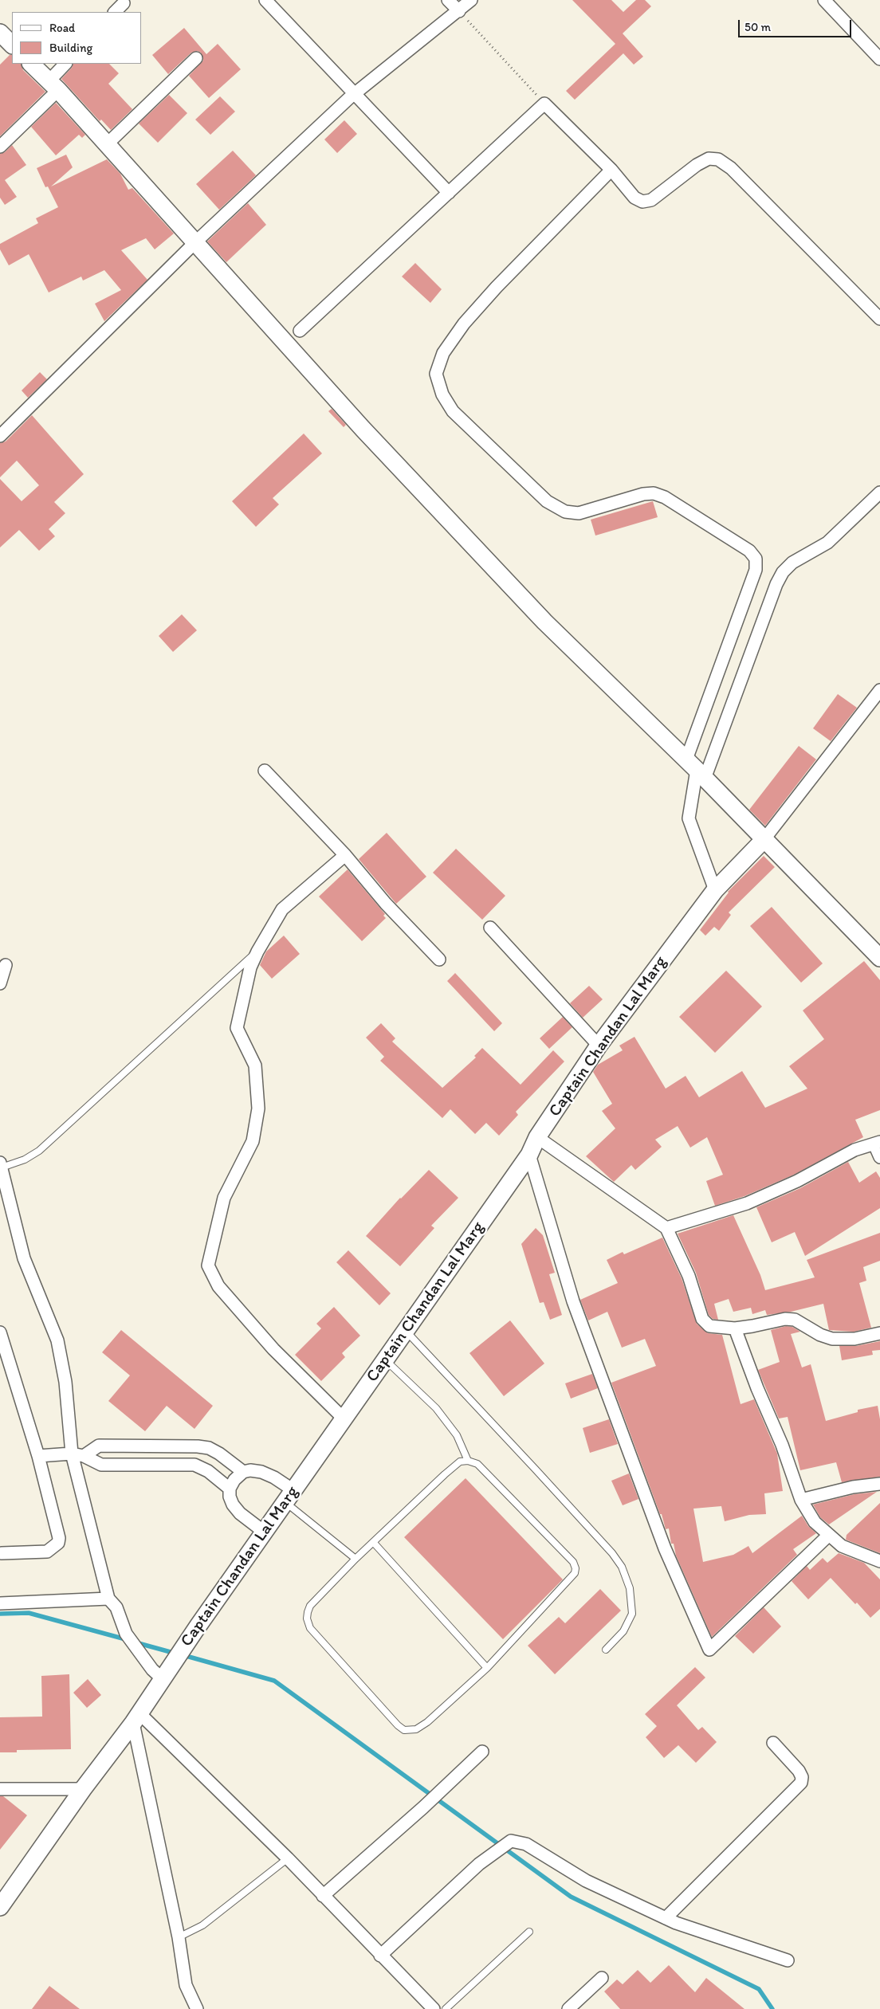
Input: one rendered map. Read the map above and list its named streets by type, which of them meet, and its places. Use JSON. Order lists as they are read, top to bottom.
{
  "streets": {
    "street": ["Captain Chandan Lal Marg"]
  },
  "legend": ["Road", "Building"],
  "scale_bar": "50 m"
}
